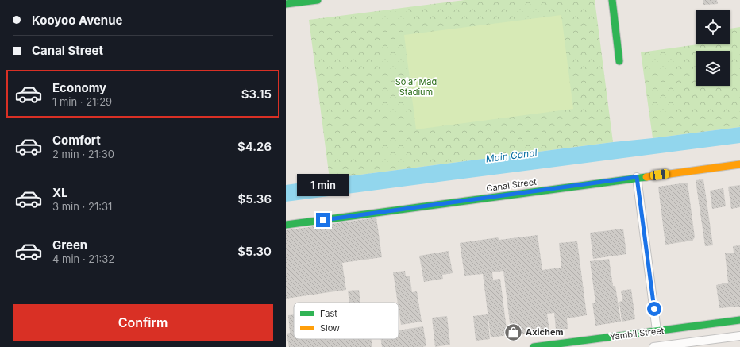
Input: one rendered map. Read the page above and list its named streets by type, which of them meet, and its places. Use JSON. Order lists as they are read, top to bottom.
{
  "streets": {
    "street": ["Canal Street", "Yambil Street"]
  },
  "water": ["Main Canal"],
  "parks": ["Solar Mad Stadium"],
  "places": {
    "shop": ["Axichem"]
  },
  "legend": ["Fast", "Slow"],
  "page": {
    "banner": ["Kooyoo Avenue", "Canal Street"],
    "list": [
      {
        "name": "Economy",
        "note": "1 min · 21:29",
        "value": "$3.15"
      },
      {
        "name": "Comfort",
        "note": "2 min · 21:30",
        "value": "$4.26"
      },
      {
        "name": "XL",
        "note": "3 min · 21:31",
        "value": "$5.36"
      },
      {
        "name": "Green",
        "note": "4 min · 21:32",
        "value": "$5.30"
      }
    ],
    "bubble": "1 min",
    "buttons": "Confirm"
  }
}
